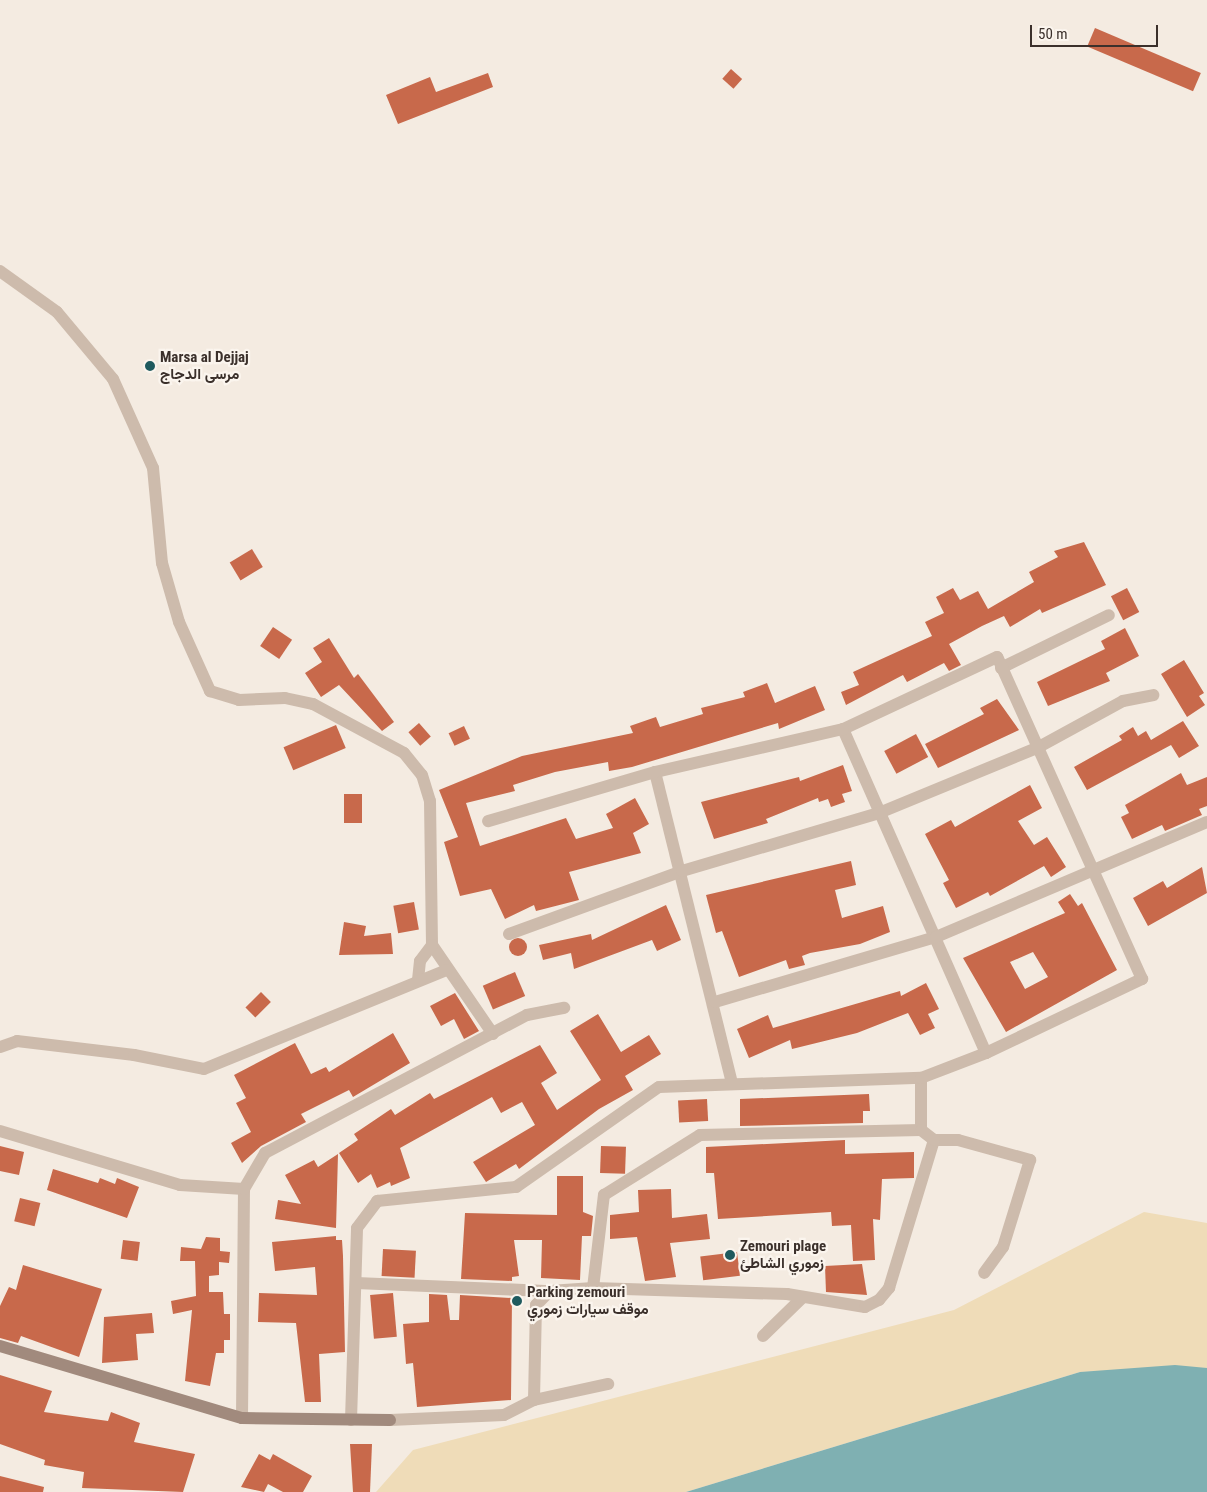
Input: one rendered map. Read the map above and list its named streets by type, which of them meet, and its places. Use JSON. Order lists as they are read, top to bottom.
{
  "places": ["Marsa al Dejjaj مرسى الدجاج", "Zemouri plage زموري الشاطئ", "Parking zemouri موقف سيارات زموري"],
  "scale_bar": "50 m"
}
